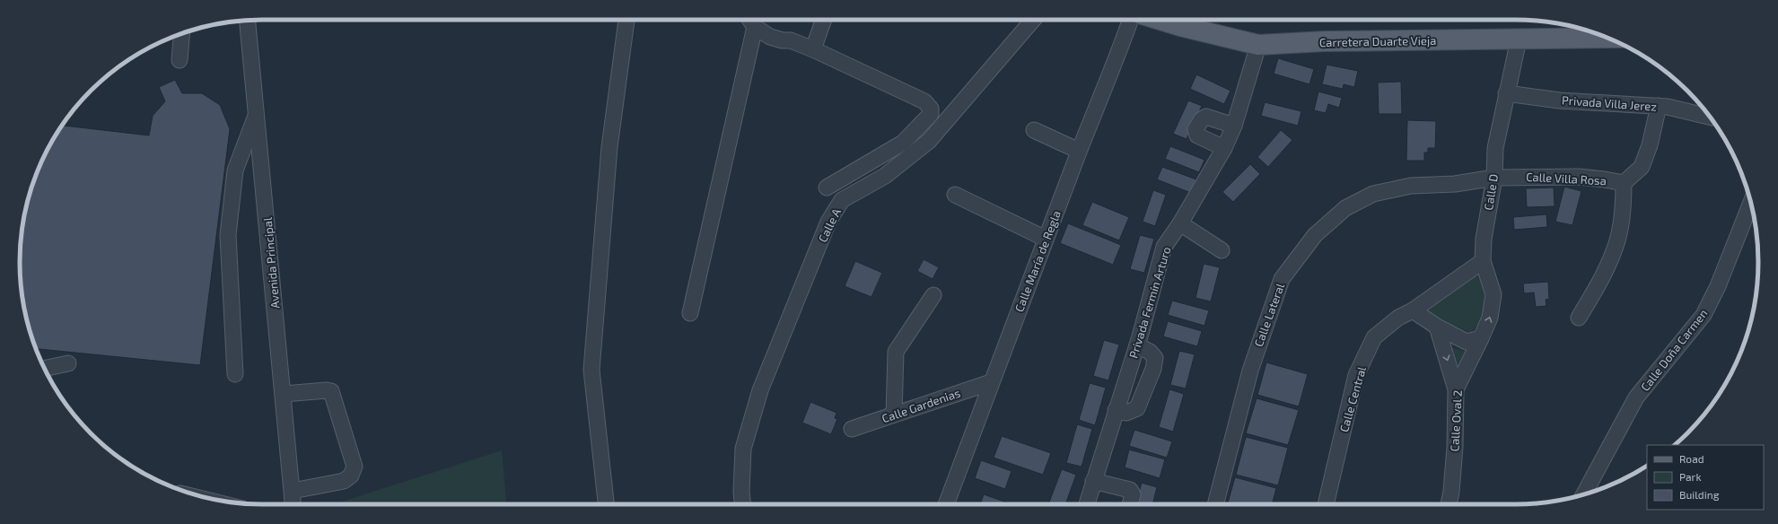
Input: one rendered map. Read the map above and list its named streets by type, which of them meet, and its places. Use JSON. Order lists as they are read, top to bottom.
{
  "streets": {
    "main road": ["Carretera Duarte Vieja"],
    "street": [
      "Privada Villa Jerez",
      "Calle Villa Rosa",
      "Calle D",
      "Calle A",
      "Calle María de Regla",
      "Avenida Principal",
      "Privada Fermín Arturo",
      "Calle Lateral",
      "Calle Doña Carmen",
      "Calle Central",
      "Calle Gardenias",
      "Calle Oval 2"
    ]
  },
  "crossings": [
    ["Carretera Duarte Vieja", "Calle D"],
    ["Carretera Duarte Vieja", "Privada Fermín Arturo"],
    ["Privada Villa Jerez", "Calle D"],
    ["Calle Villa Rosa", "Calle D"],
    ["Calle Villa Rosa", "Calle Lateral"],
    ["Calle D", "Calle Lateral"],
    ["Calle D", "Calle Oval 2"],
    ["Calle María de Regla", "Calle Gardenias"]
  ],
  "legend": ["Road", "Park", "Building"]
}
